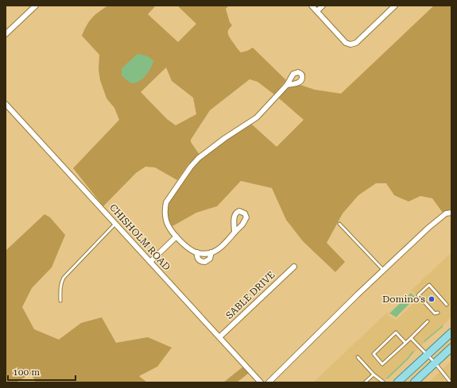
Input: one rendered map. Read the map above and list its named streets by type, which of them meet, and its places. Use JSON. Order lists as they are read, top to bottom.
{
  "streets": {
    "street": ["CHISHOLM ROAD", "SABLE DRIVE"]
  },
  "crossings": [
    ["CHISHOLM ROAD", "SABLE DRIVE"]
  ],
  "places": ["Domino's"],
  "scale_bar": "100 m"
}
